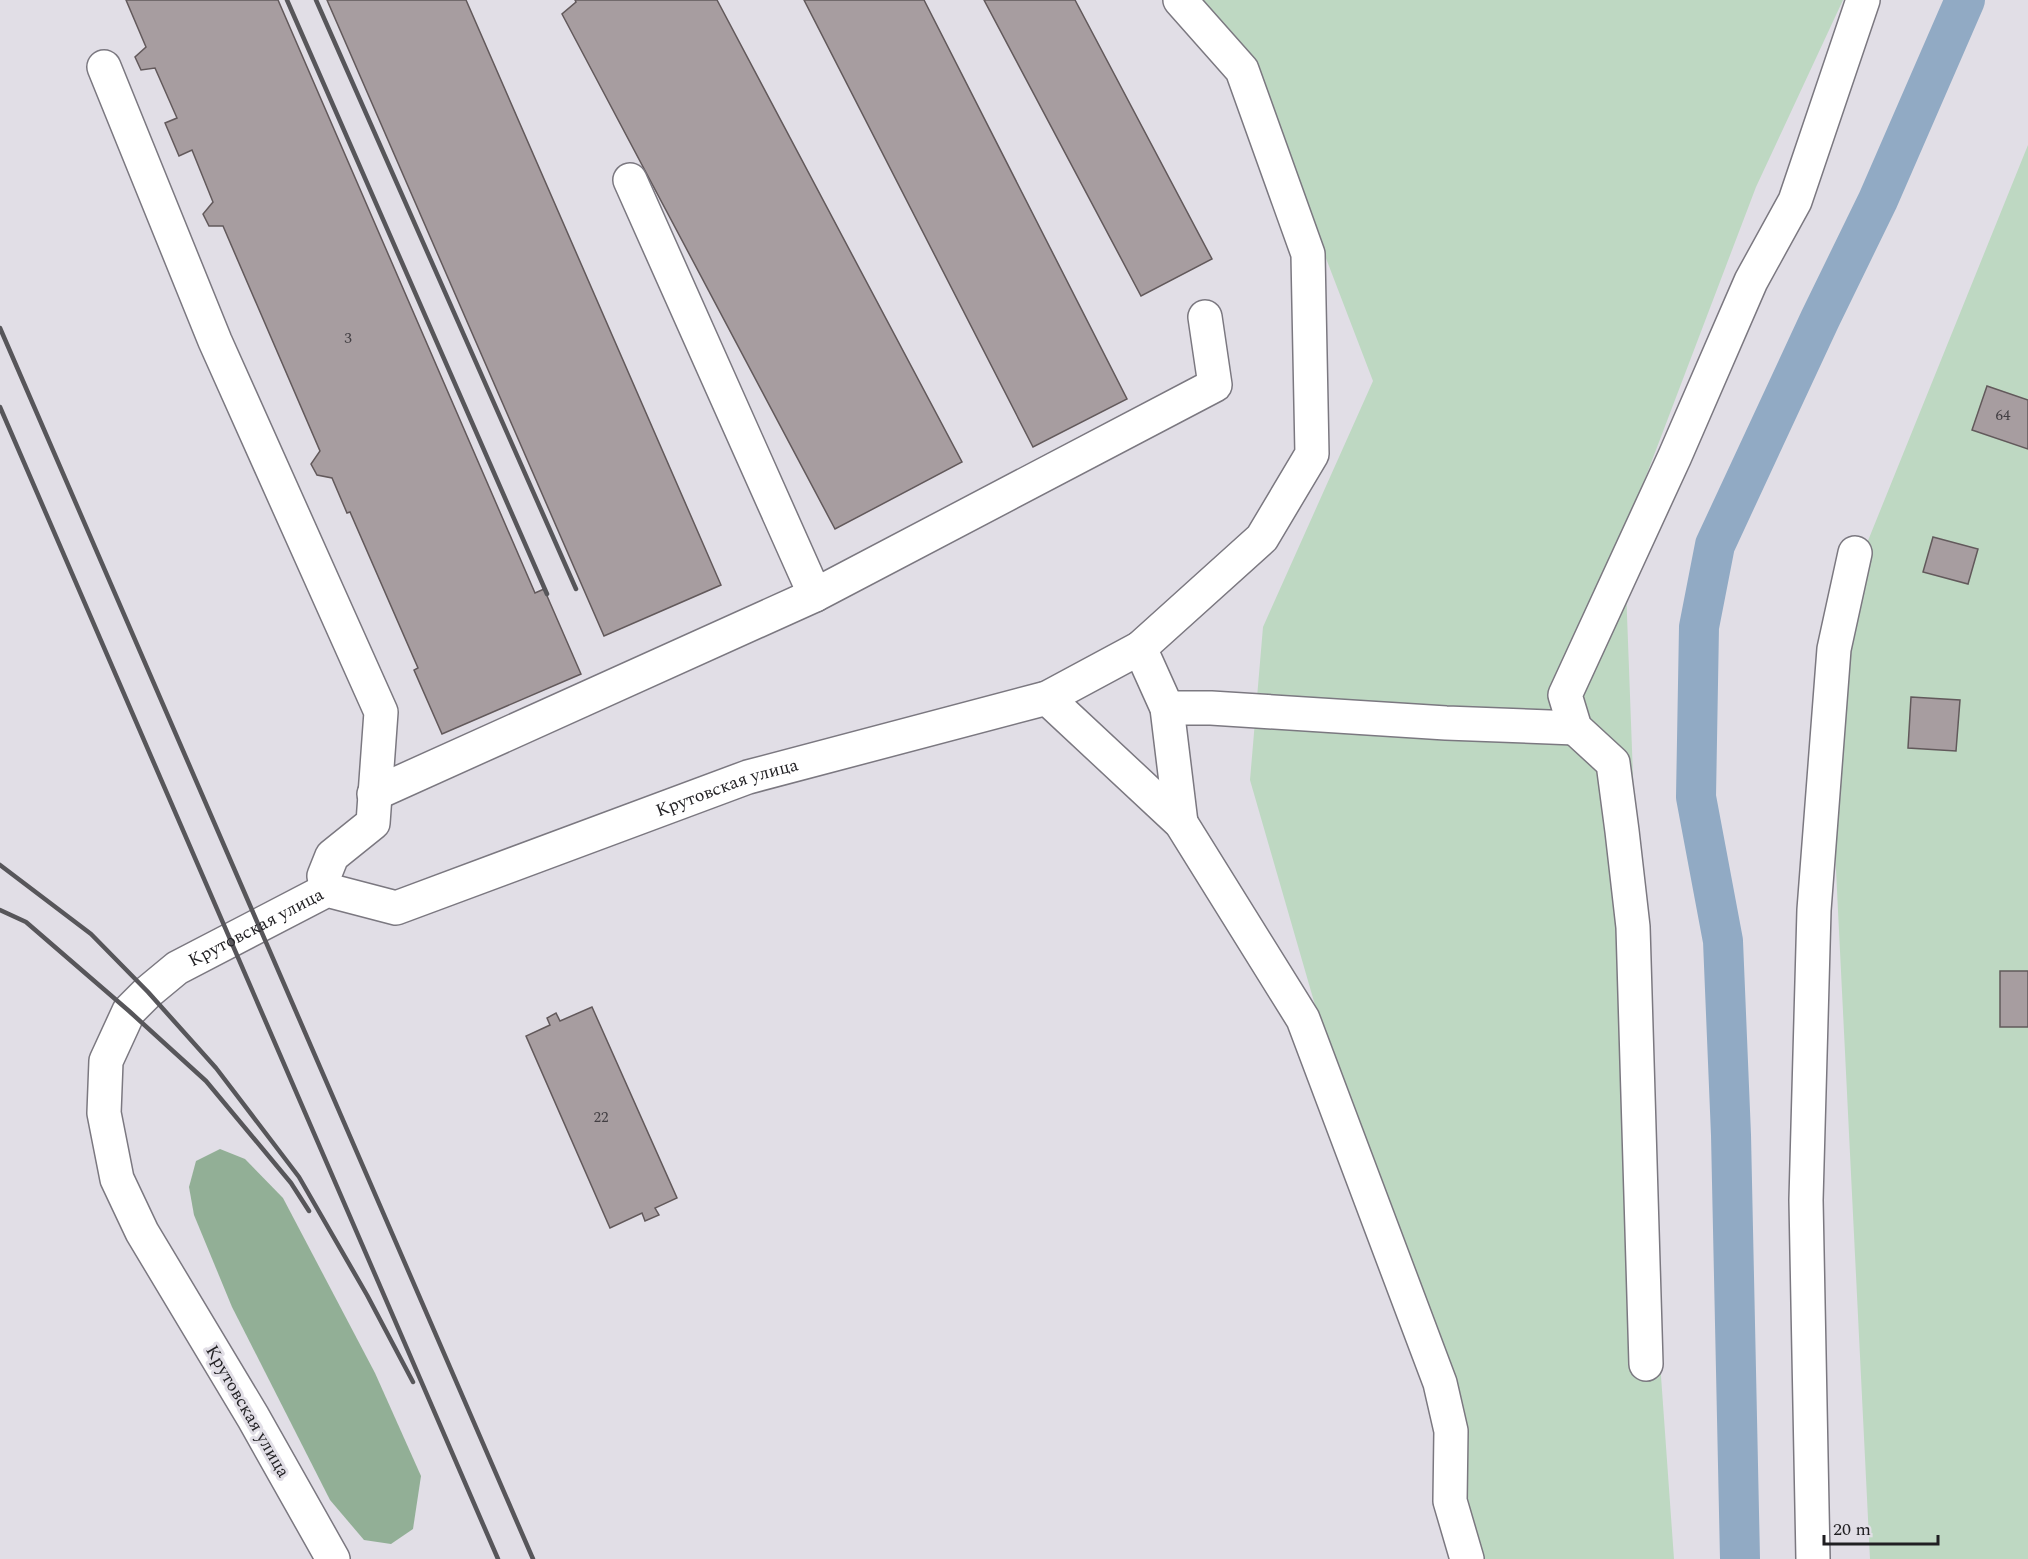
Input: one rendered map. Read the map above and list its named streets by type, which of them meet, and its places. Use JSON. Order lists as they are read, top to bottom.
{
  "streets": {
    "street": ["Крутовская улица"]
  },
  "house_numbers": ["3", "64", "22"],
  "scale_bar": "20 m"
}
